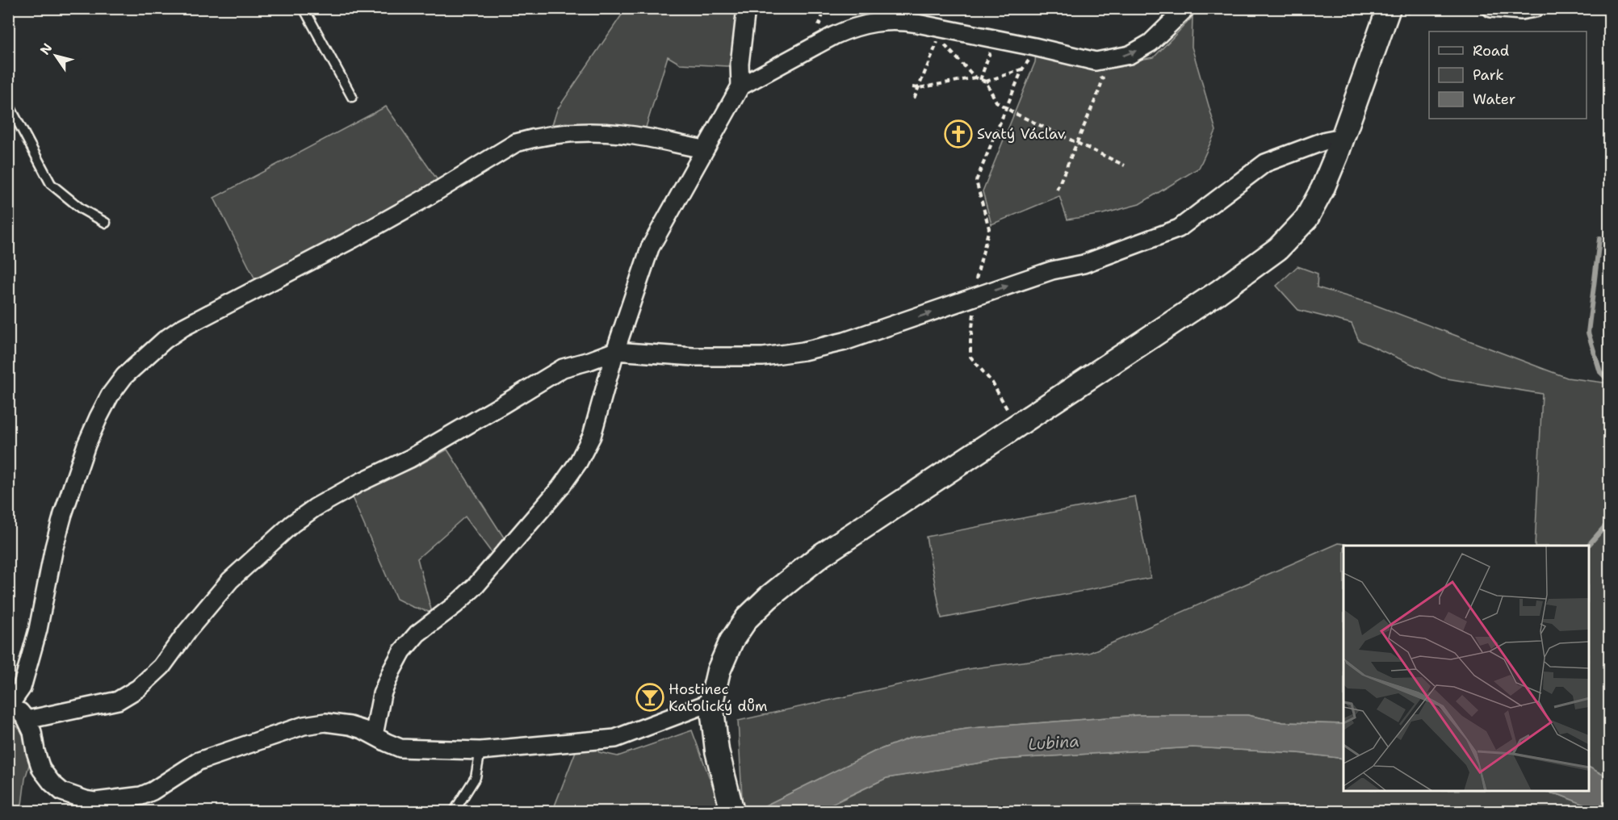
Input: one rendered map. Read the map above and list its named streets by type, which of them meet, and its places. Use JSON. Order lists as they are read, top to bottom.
{
  "water": ["Lubina"],
  "places": {
    "church": ["Svatý Václav"],
    "bar": ["Hostinec Katolický dům"]
  },
  "legend": ["Road", "Park", "Water"],
  "north": "top left"
}
